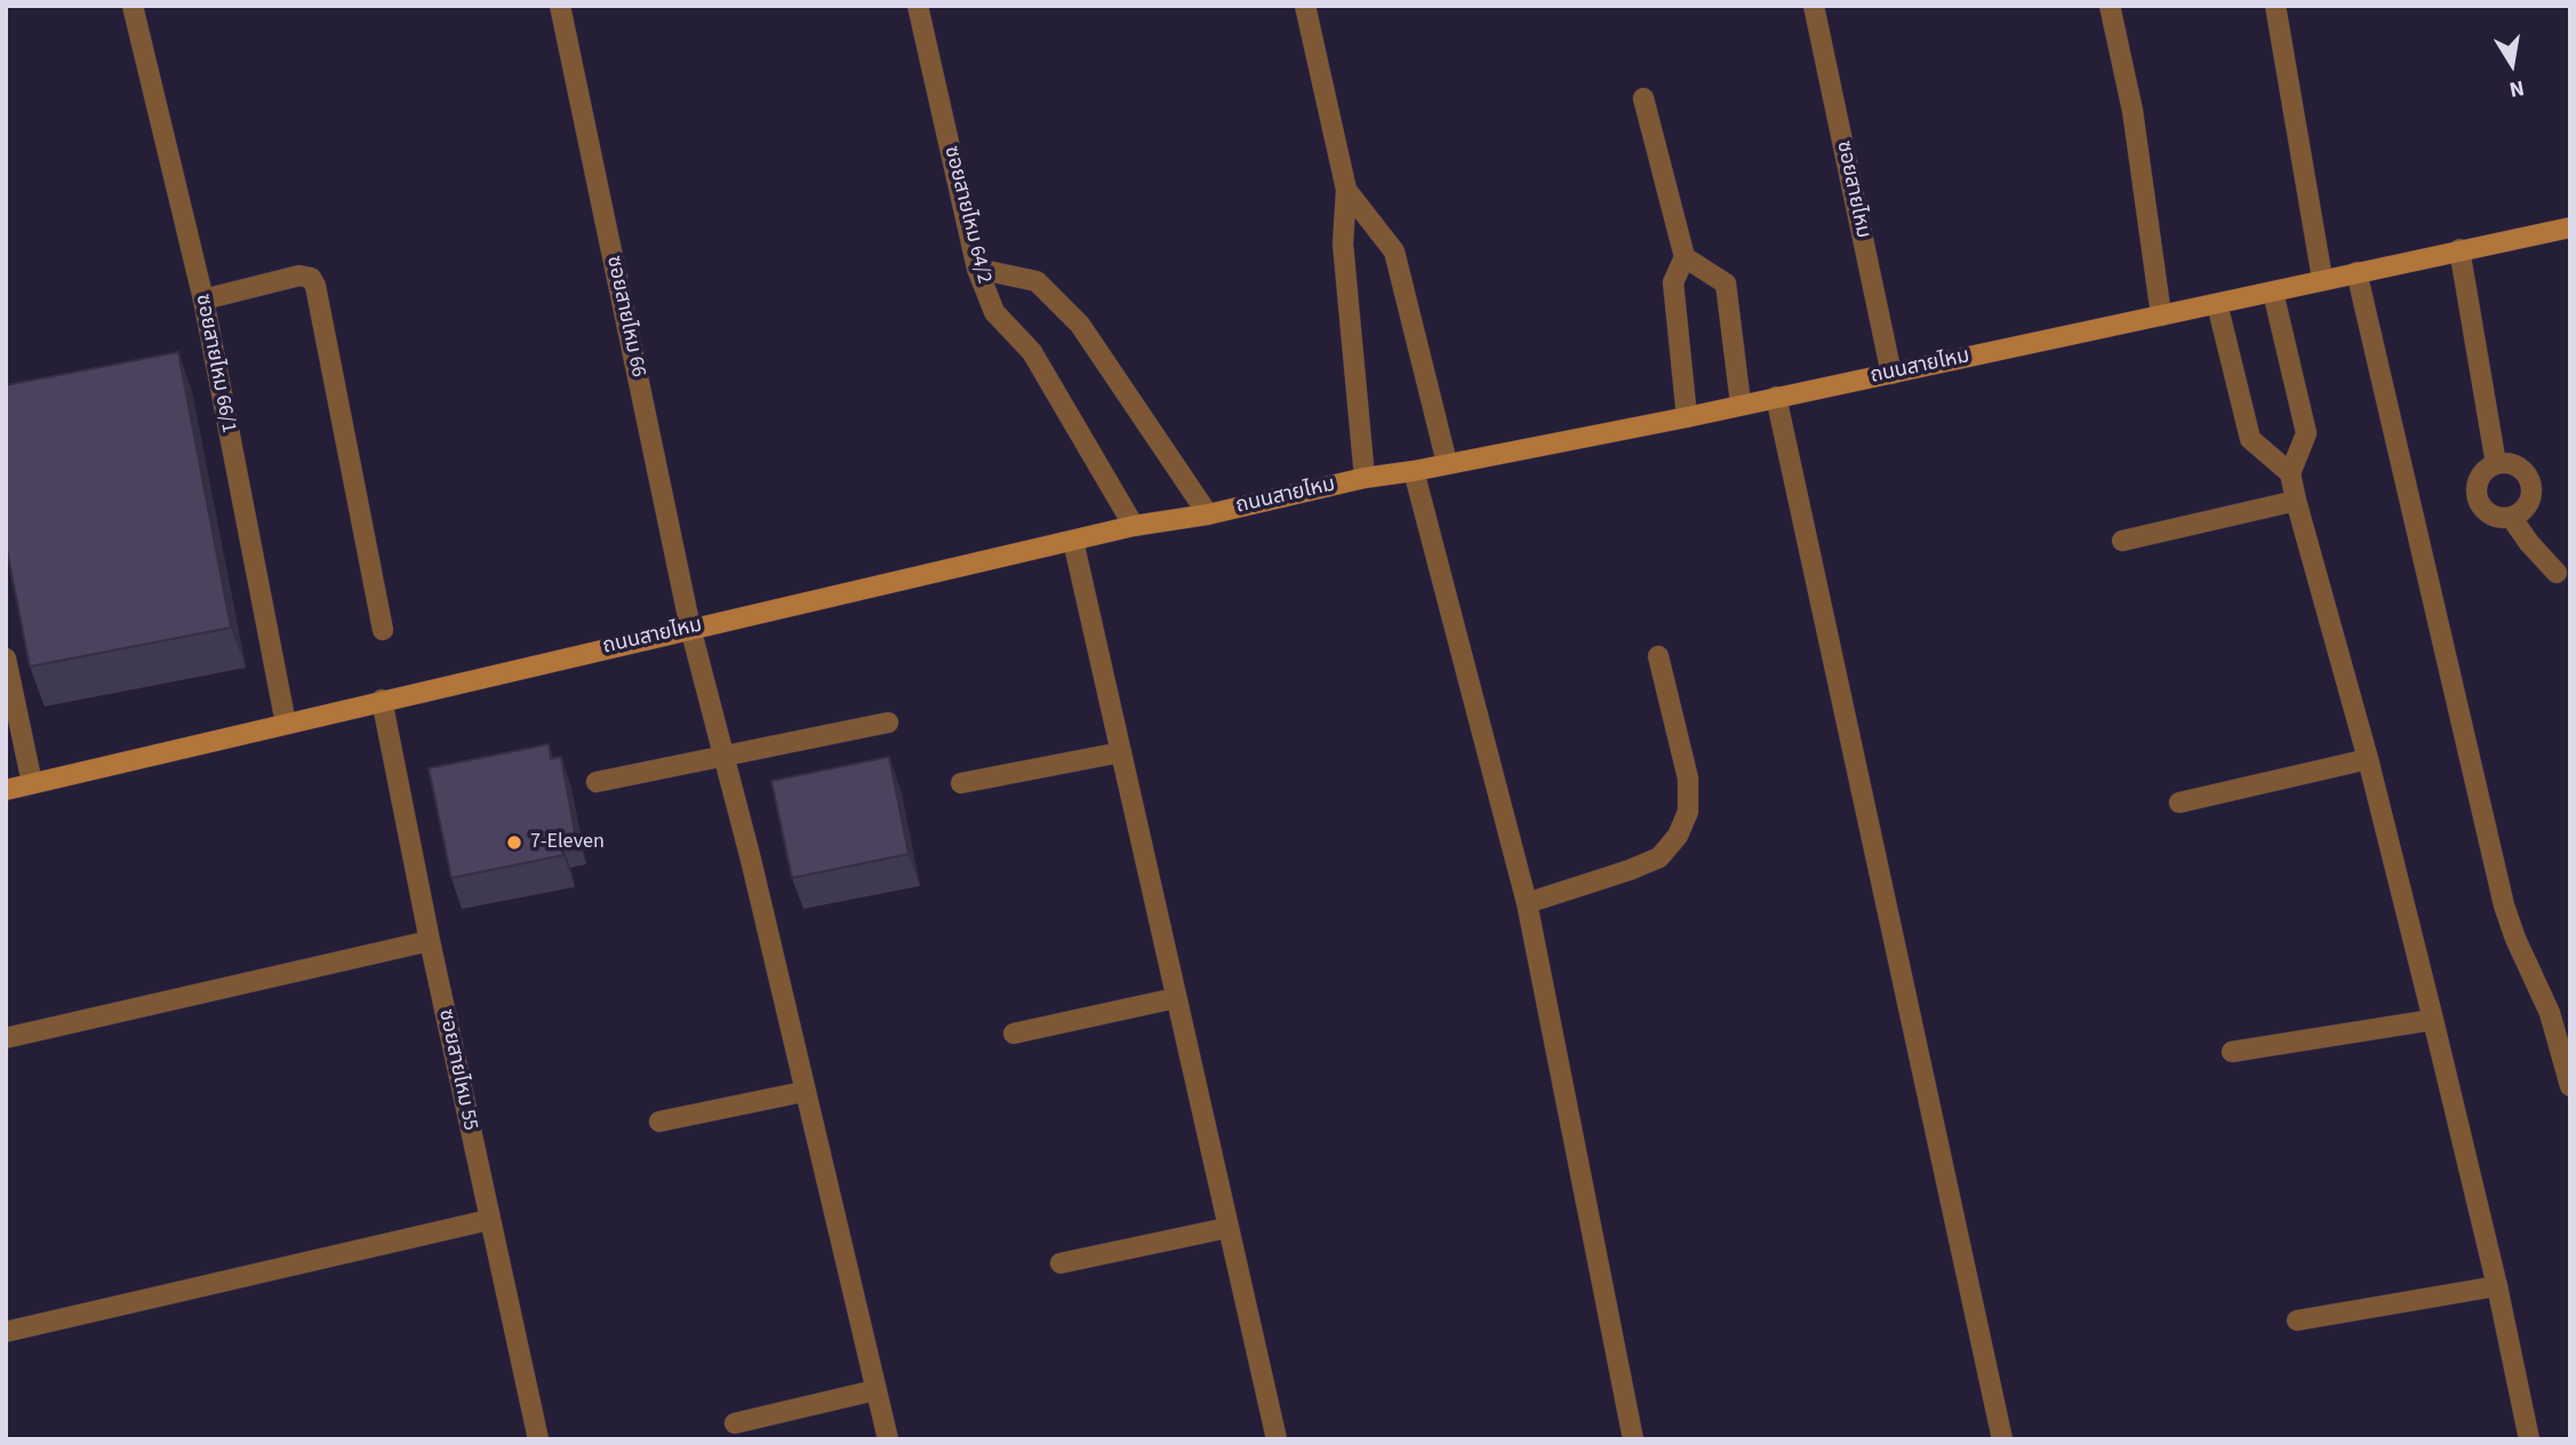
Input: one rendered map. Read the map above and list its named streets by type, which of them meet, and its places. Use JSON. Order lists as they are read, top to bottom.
{
  "streets": {
    "main road": ["ถนนสายไหม"],
    "street": [
      "ซอยสายไหม",
      "ซอยสายไหม 64/2",
      "ซอยสายไหม 66",
      "ซอยสายไหม 66/1",
      "ซอยสายไหม 55"
    ]
  },
  "crossings": [
    ["ซอยสายไหม", "ถนนสายไหม"],
    ["ซอยสายไหม 64/2", "ถนนสายไหม"],
    ["ซอยสายไหม 66", "ถนนสายไหม"],
    ["ซอยสายไหม 66/1", "ถนนสายไหม"],
    ["ถนนสายไหม", "ซอยสายไหม 55"]
  ],
  "places": ["7-Eleven"],
  "north": "bottom"
}
